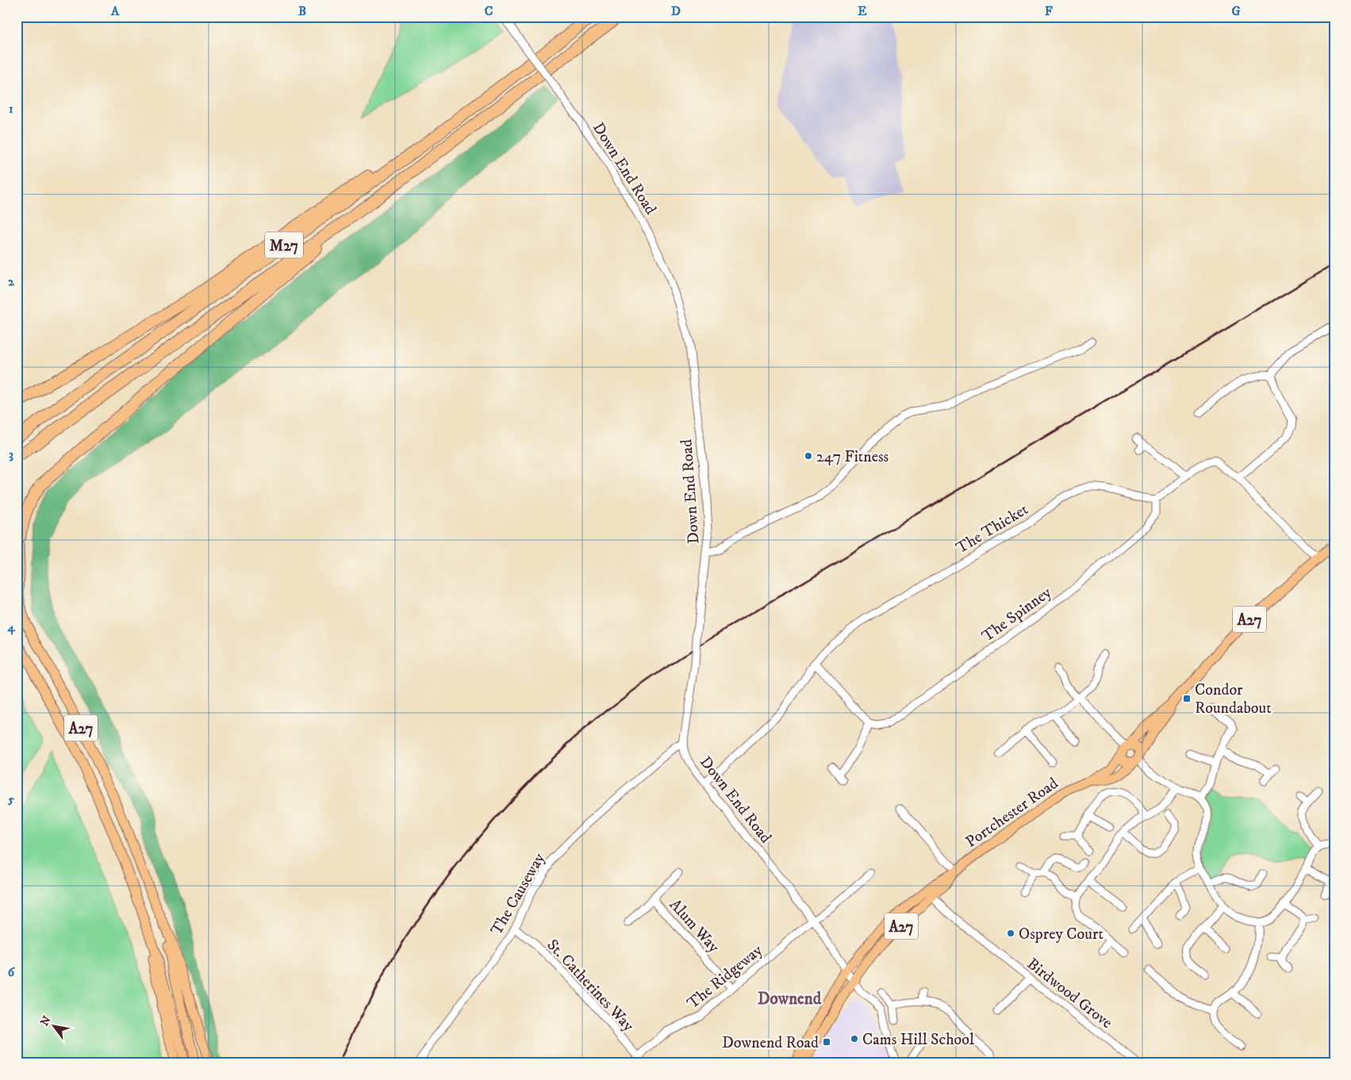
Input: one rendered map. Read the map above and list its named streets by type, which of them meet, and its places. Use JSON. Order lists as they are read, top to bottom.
{
  "streets": {
    "highway": ["M27"],
    "main road": ["A27", "Portchester Road"],
    "street": [
      "Down End Road",
      "The Thicket",
      "The Spinney",
      "The Causeway",
      "Alum Way",
      "The Ridgeway",
      "St. Catherines Way",
      "Birdwood Grove"
    ]
  },
  "crossings": [
    ["Down End Road", "The Thicket"],
    ["Down End Road", "A27"],
    ["Down End Road", "Portchester Road"],
    ["Down End Road", "The Causeway"],
    ["Down End Road", "The Ridgeway"],
    ["M27", "A27"],
    ["The Thicket", "The Spinney"],
    ["A27", "Portchester Road"],
    ["Portchester Road", "Birdwood Grove"],
    ["The Causeway", "St. Catherines Way"],
    ["Alum Way", "The Ridgeway"],
    ["The Ridgeway", "St. Catherines Way"]
  ],
  "districts": ["Downend"],
  "places": {
    "other": ["247 Fitness", "Osprey Court", "Cams Hill School"],
    "transit": ["Condor Roundabout", "Downend Road"]
  },
  "north": "top left",
  "grid": {
    "columns": [
      "A",
      "B",
      "C",
      "D",
      "E",
      "F",
      "G"
    ],
    "rows": [
      "1",
      "2",
      "3",
      "4",
      "5",
      "6"
    ]
  }
}
